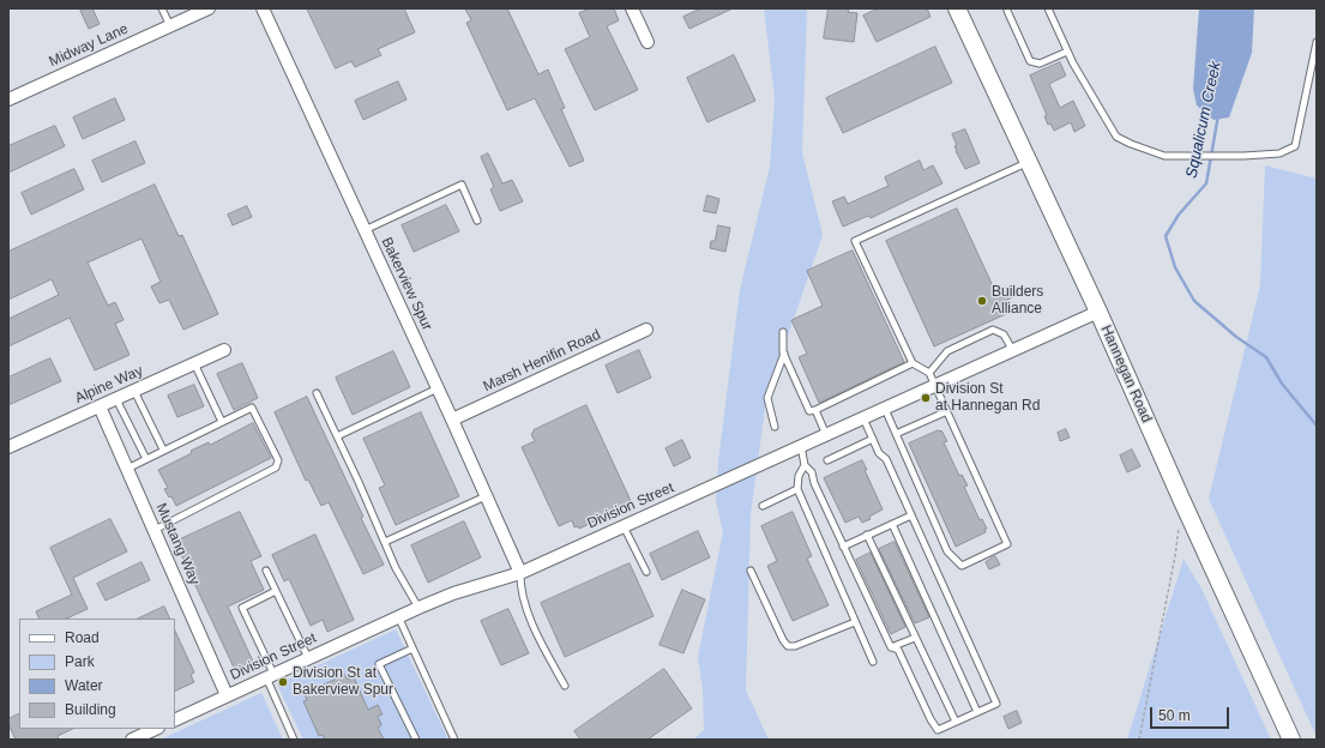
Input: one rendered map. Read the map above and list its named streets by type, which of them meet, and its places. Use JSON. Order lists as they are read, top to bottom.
{
  "streets": {
    "main road": ["Hannegan Road"],
    "street": [
      "Midway Lane",
      "Bakerview Spur",
      "Marsh Henifin Road",
      "Alpine Way",
      "Division Street",
      "Mustang Way"
    ]
  },
  "crossings": [
    ["Bakerview Spur", "Marsh Henifin Road"],
    ["Bakerview Spur", "Division Street"],
    ["Hannegan Road", "Division Street"],
    ["Alpine Way", "Mustang Way"],
    ["Division Street", "Mustang Way"]
  ],
  "water": ["Squalicum Creek"],
  "places": ["Builders Alliance", "Division St at Hannegan Rd", "Division St at Bakerview Spur"],
  "legend": [
    "Road",
    "Park",
    "Water",
    "Building"
  ],
  "scale_bar": "50 m"
}
